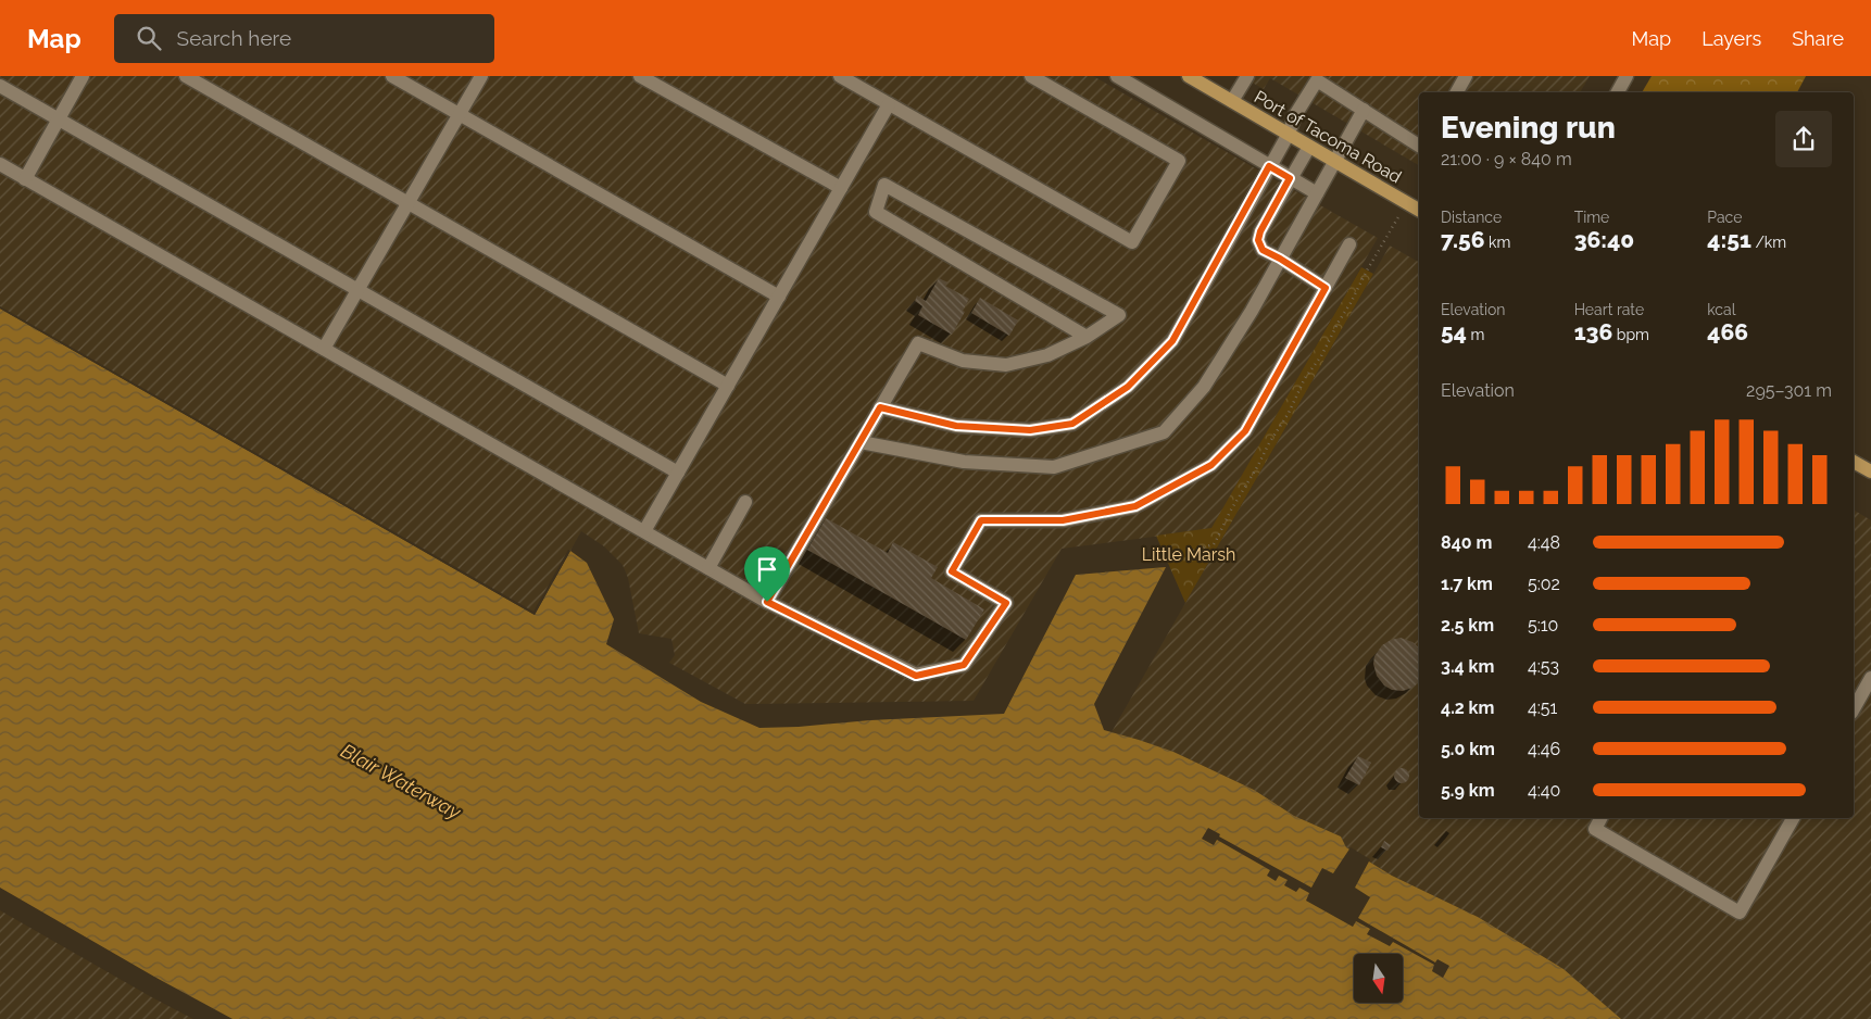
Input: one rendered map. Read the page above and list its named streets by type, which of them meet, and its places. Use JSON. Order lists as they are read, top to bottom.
{
  "streets": {
    "main road": ["Port of Tacoma Road"]
  },
  "water": ["Blair Waterway"],
  "parks": ["Little Marsh"],
  "north": "bottom",
  "page": {
    "header": "Map",
    "search": "Search here",
    "nav": ["Map", "Layers", "Share"],
    "heading": ["Evening run", "21:00 · 9 × 840 m"],
    "stats": [
      ["Distance", "7.56 km"],
      ["Time", "36:40"],
      ["Pace", "4:51 /km"],
      ["Elevation", "54 m"],
      ["Heart rate", "136 bpm"],
      ["kcal", "466"]
    ],
    "chart": ["Elevation", "295–301 m"],
    "list": [
      {
        "name": "840 m",
        "note": "4:48"
      },
      {
        "name": "1.7 km",
        "note": "5:02"
      },
      {
        "name": "2.5 km",
        "note": "5:10"
      },
      {
        "name": "3.4 km",
        "note": "4:53"
      },
      {
        "name": "4.2 km",
        "note": "4:51"
      },
      {
        "name": "5.0 km",
        "note": "4:46"
      },
      {
        "name": "5.9 km",
        "note": "4:40"
      }
    ]
  }
}
